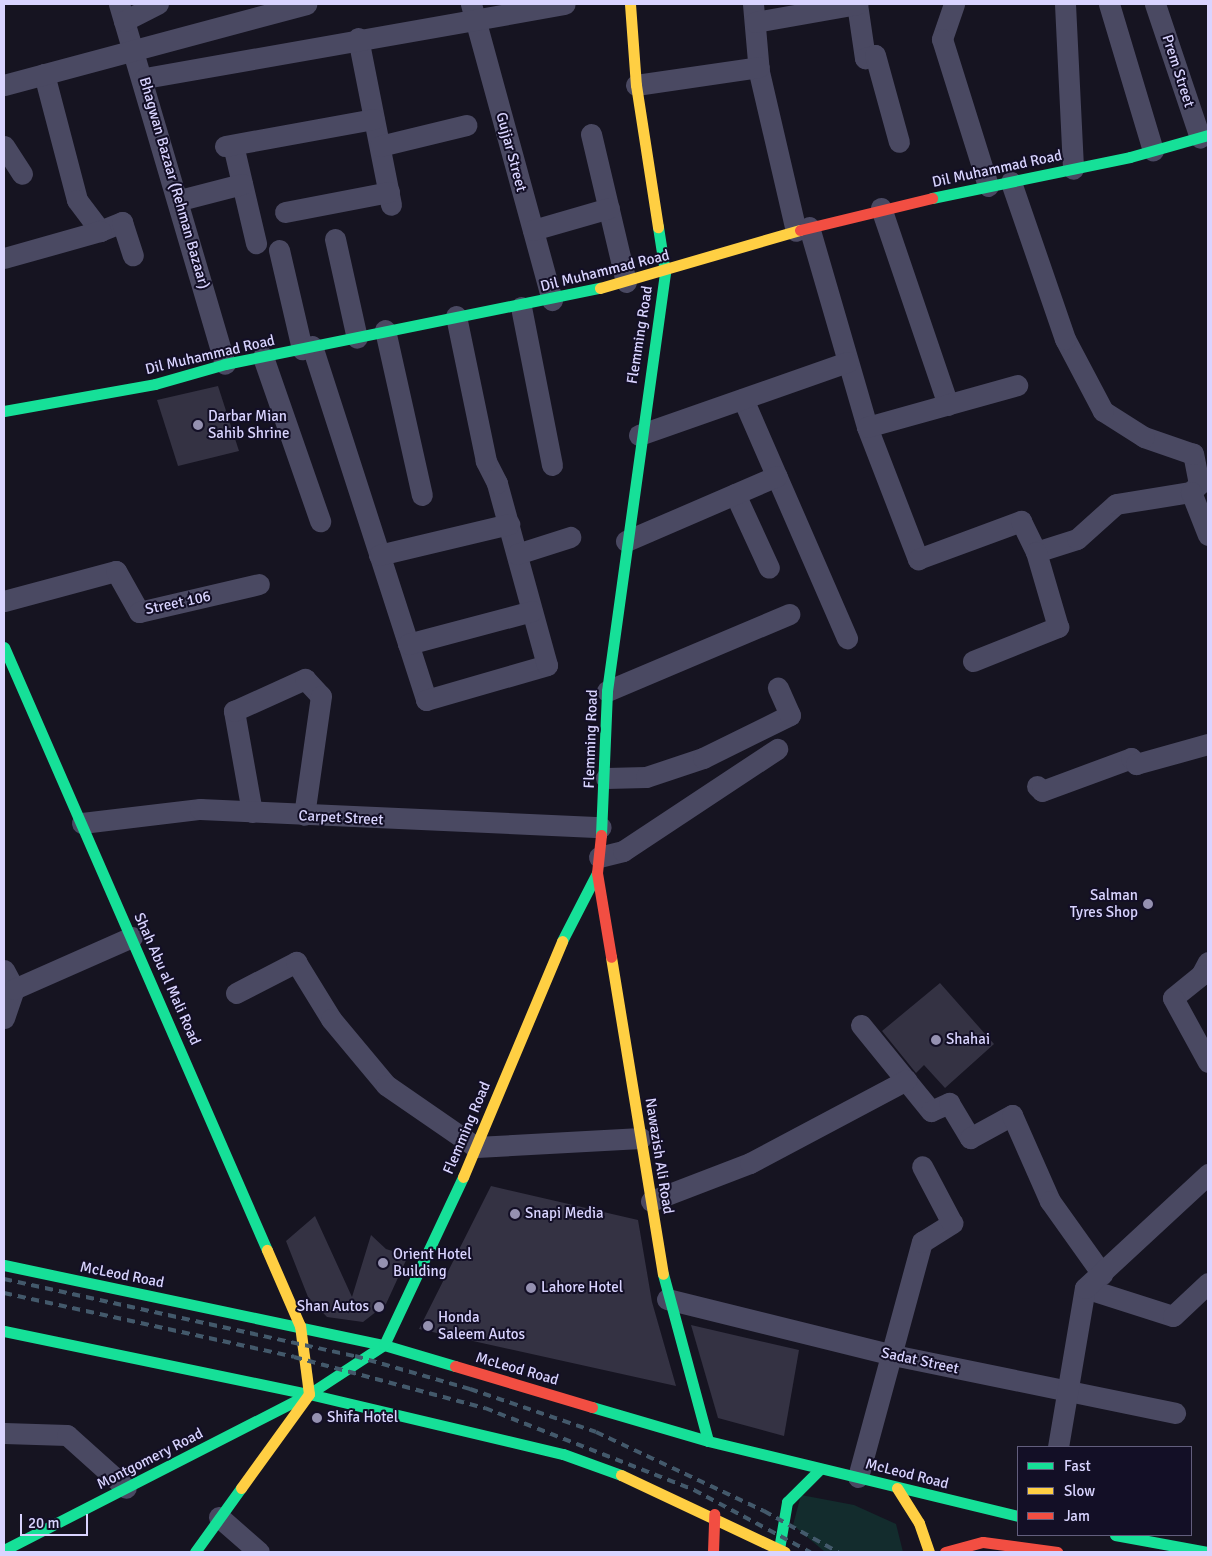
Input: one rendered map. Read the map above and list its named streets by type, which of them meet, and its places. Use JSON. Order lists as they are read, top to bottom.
{
  "streets": {
    "street": [
      "Prem Street",
      "Gujjar Street",
      "Dil Muhammad Road",
      "Bhagwan Bazaar (Rehman Bazaar)",
      "Flemming Road",
      "Street 106",
      "Carpet Street",
      "Shah Abu al Mali Road",
      "Nawazish Ali Road",
      "McLeod Road",
      "Sadat Street",
      "Montgomery Road"
    ]
  },
  "crossings": [
    ["Prem Street", "Dil Muhammad Road"],
    ["Gujjar Street", "Dil Muhammad Road"],
    ["Dil Muhammad Road", "Bhagwan Bazaar (Rehman Bazaar)"],
    ["Dil Muhammad Road", "Flemming Road"],
    ["Flemming Road", "Carpet Street"],
    ["Flemming Road", "Nawazish Ali Road"],
    ["Flemming Road", "McLeod Road"],
    ["Carpet Street", "Shah Abu al Mali Road"],
    ["Shah Abu al Mali Road", "McLeod Road"],
    ["Shah Abu al Mali Road", "Montgomery Road"],
    ["Nawazish Ali Road", "McLeod Road"],
    ["Nawazish Ali Road", "Sadat Street"]
  ],
  "places": [
    "Darbar Mian Sahib Shrine",
    "Salman Tyres Shop",
    "Shahai",
    "Snapi Media",
    "Orient Hotel Building",
    "Lahore Hotel",
    "Shan Autos",
    "Honda Saleem Autos",
    "Shifa Hotel"
  ],
  "legend": ["Fast", "Slow", "Jam"],
  "scale_bar": "20 m"
}
